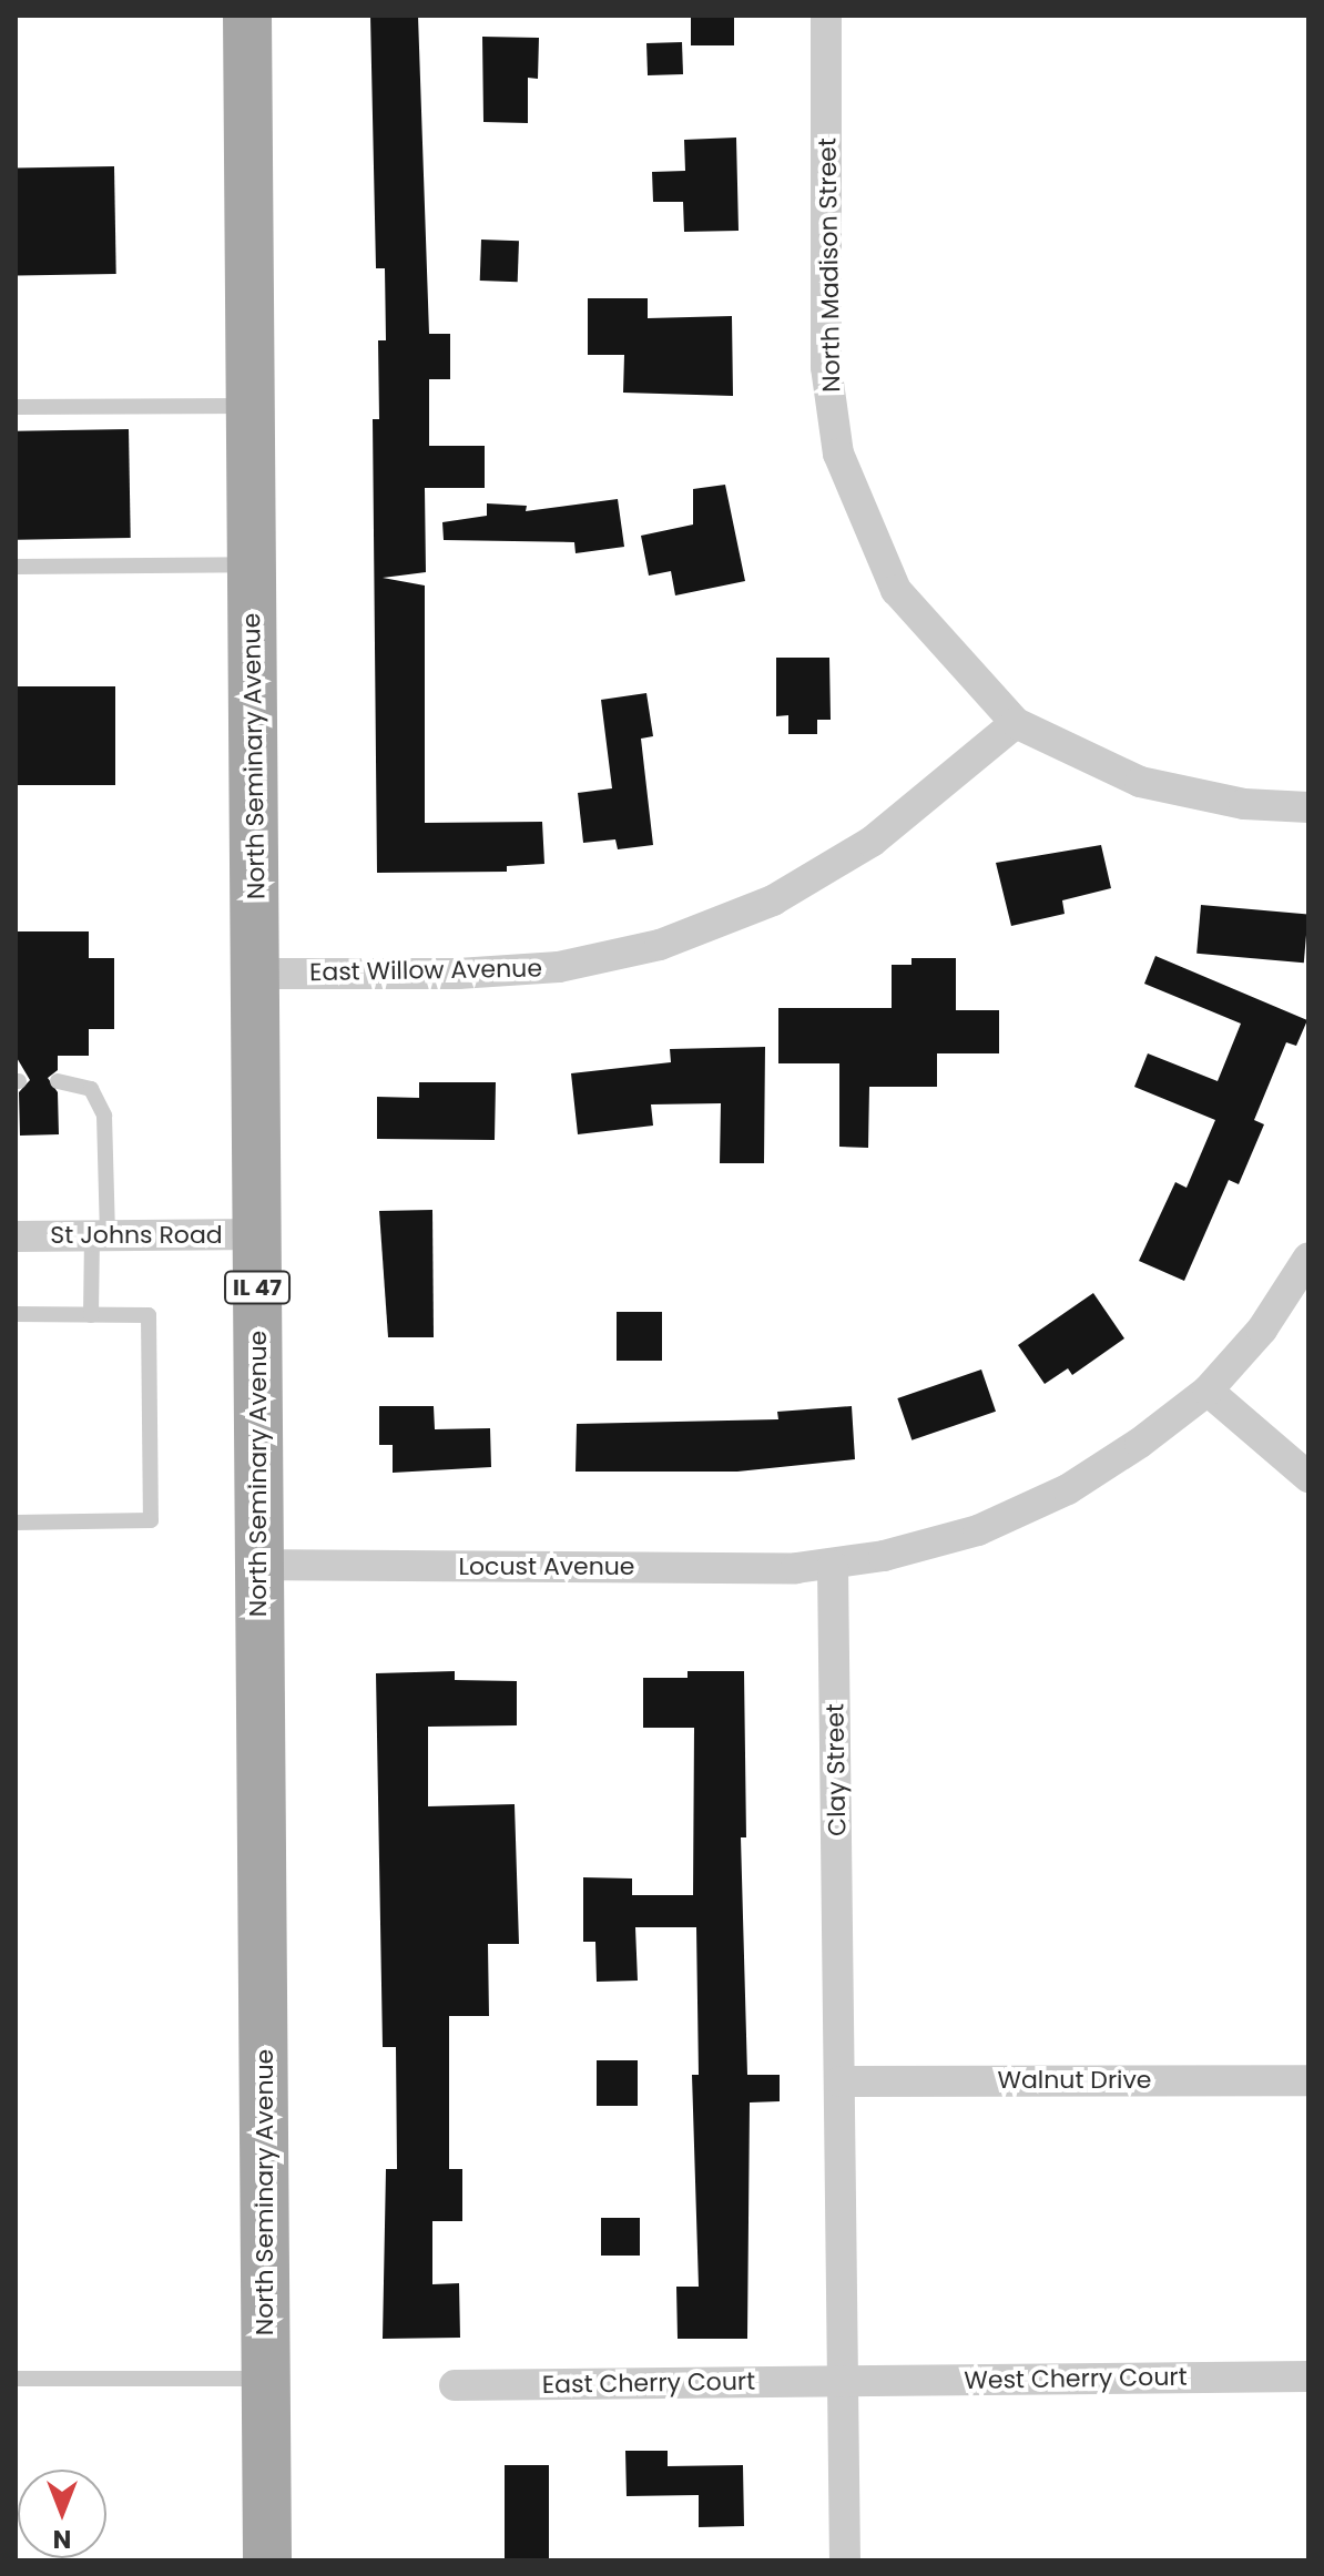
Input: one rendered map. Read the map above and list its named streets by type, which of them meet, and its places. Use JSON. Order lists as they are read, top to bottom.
{
  "streets": {
    "main road": ["North Seminary Avenue", "IL 47"],
    "street": [
      "North Madison Street",
      "East Willow Avenue",
      "St Johns Road",
      "Locust Avenue",
      "Clay Street",
      "Walnut Drive",
      "West Cherry Court",
      "East Cherry Court"
    ]
  },
  "crossings": [
    ["North Madison Street", "East Willow Avenue"],
    ["North Seminary Avenue", "East Willow Avenue"],
    ["North Seminary Avenue", "St Johns Road"],
    ["North Seminary Avenue", "Locust Avenue"],
    ["Locust Avenue", "Clay Street"],
    ["Clay Street", "Walnut Drive"],
    ["Clay Street", "West Cherry Court"],
    ["Clay Street", "East Cherry Court"],
    ["West Cherry Court", "East Cherry Court"]
  ],
  "north": "bottom"
}
